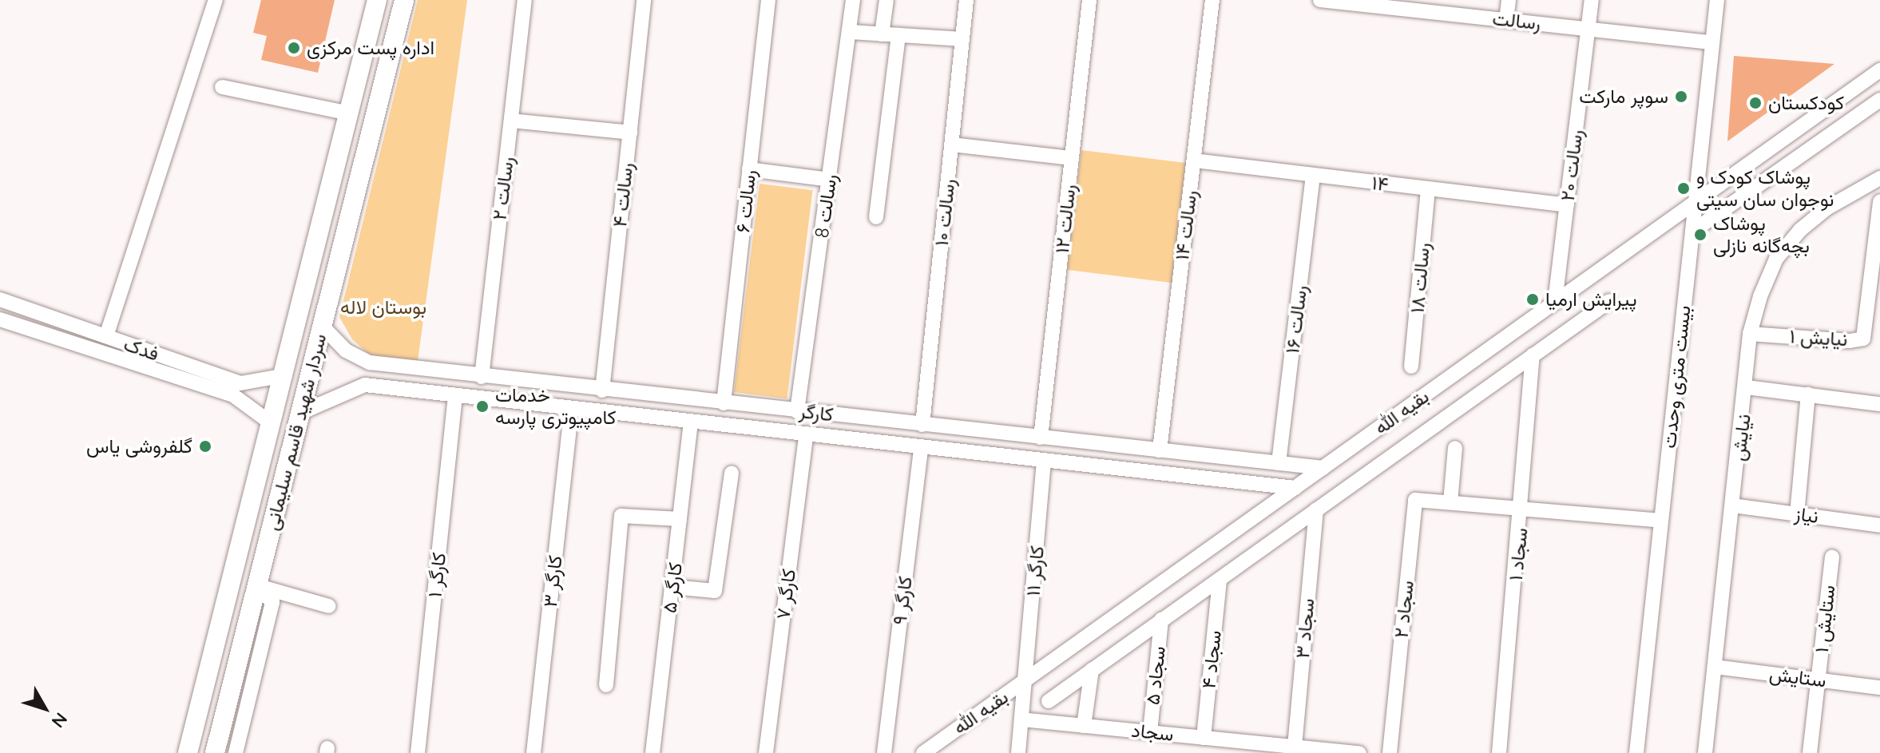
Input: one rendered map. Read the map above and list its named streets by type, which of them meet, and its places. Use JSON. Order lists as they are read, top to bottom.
{
  "streets": {
    "main road": ["سردار شهید قاسم سلیمانی"],
    "street": [
      "رسالت",
      "رسالت ۲۰",
      "۱۴",
      "رسالت ۲",
      "رسالت ۴",
      "رسالت ۶",
      "رسالت 8",
      "رسالت ۱۰",
      "رسالت ۱۲",
      "رسالت ۱۴",
      "رسالت ۱۸",
      "رسالت ۱۶",
      "نیایش ۱",
      "فدک",
      "بیست متری وحدت",
      "بقیه الله",
      "کارگر",
      "نیایش",
      "نیاز",
      "سجاد ۱",
      "کارگر ۱۱",
      "کارگر ۱",
      "کارگر ۳",
      "کارگر ۵",
      "کارگر ۷",
      "کارگر ۹",
      "سجاد ۲",
      "ستایش ۱",
      "سجاد ۳",
      "سجاد ۴",
      "سجاد ۵",
      "ستایش",
      "سجاد"
    ]
  },
  "crossings": [
    ["رسالت", "رسالت ۲۰"],
    ["رسالت", "بیست متری وحدت"],
    ["رسالت ۲۰", "۱۴"],
    ["رسالت ۲۰", "بقیه الله"],
    ["۱۴", "رسالت ۱۴"],
    ["۱۴", "رسالت ۱۸"],
    ["۱۴", "رسالت ۱۶"],
    ["رسالت ۲", "کارگر"],
    ["رسالت ۴", "کارگر"],
    ["رسالت ۶", "کارگر"],
    ["رسالت 8", "کارگر"],
    ["رسالت ۱۰", "کارگر"],
    ["رسالت ۱۲", "کارگر"],
    ["رسالت ۱۴", "کارگر"],
    ["رسالت ۱۶", "کارگر"],
    ["نیایش ۱", "نیایش"],
    ["بیست متری وحدت", "بقیه الله"],
    ["بیست متری وحدت", "سجاد ۲"],
    ["بقیه الله", "کارگر"],
    ["بقیه الله", "سجاد ۱"],
    ["بقیه الله", "کارگر ۱۱"],
    ["بقیه الله", "سجاد ۳"],
    ["بقیه الله", "سجاد ۴"],
    ["بقیه الله", "سجاد ۵"],
    ["کارگر", "سردار شهید قاسم سلیمانی"],
    ["کارگر", "کارگر ۱۱"],
    ["کارگر", "کارگر ۱"],
    ["کارگر", "کارگر ۳"],
    ["کارگر", "کارگر ۵"],
    ["کارگر", "کارگر ۷"],
    ["کارگر", "کارگر ۹"],
    ["نیایش", "نیاز"],
    ["نیایش", "ستایش"],
    ["سجاد ۱", "سجاد ۲"],
    ["کارگر ۱۱", "سجاد"],
    ["ستایش ۱", "ستایش"],
    ["سجاد ۳", "سجاد"],
    ["سجاد ۴", "سجاد"],
    ["سجاد ۵", "سجاد"]
  ],
  "parks": ["بوستان لاله"],
  "places": [
    "اداره پست مرکزی",
    "سوپر مارکت",
    "کودکستان",
    "پوشاک کودک و نوجوان سان سیتی",
    "پوشاک بچه‌گانه نازلی",
    "پیرایش ارمیا",
    "خدمات کامپیوتری پارسه",
    "گلفروشی یاس"
  ],
  "north": "bottom right"
}
